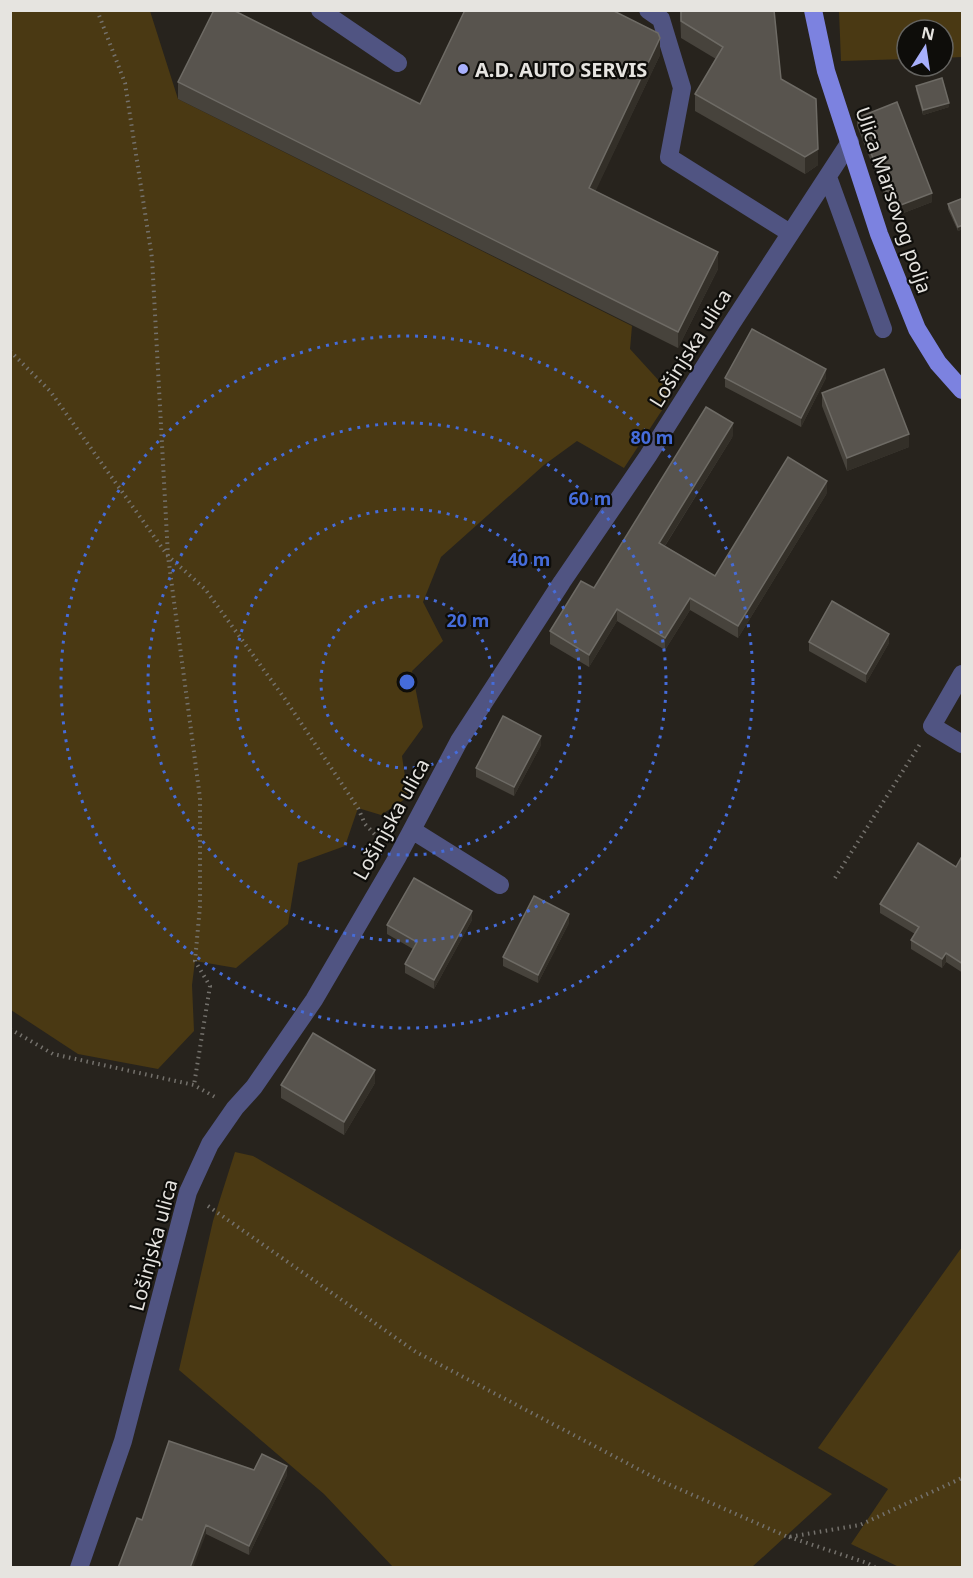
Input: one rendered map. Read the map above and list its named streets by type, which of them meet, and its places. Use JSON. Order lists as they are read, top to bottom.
{
  "streets": {
    "main road": ["Ulica Marsovog polja"],
    "street": ["Lošinjska ulica"]
  },
  "crossings": [
    ["Ulica Marsovog polja", "Lošinjska ulica"]
  ],
  "places": ["A.D. AUTO SERVIS"],
  "north": "top",
  "rings": [
    "80 m",
    "60 m",
    "40 m",
    "20 m"
  ]
}
